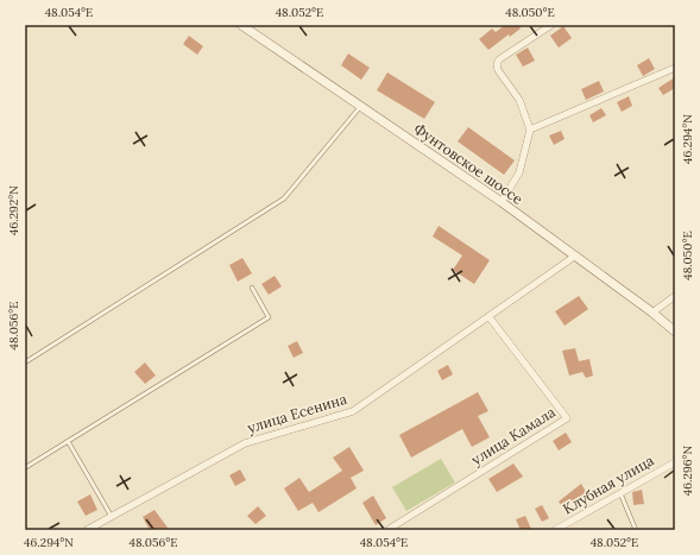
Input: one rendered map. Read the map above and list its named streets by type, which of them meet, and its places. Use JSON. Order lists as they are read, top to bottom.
{
  "streets": {
    "street": [
      "Фунтовское шоссе",
      "улица Есенина",
      "улица Камала",
      "Клубная улица"
    ]
  },
  "crossings": [
    ["Фунтовское шоссе", "улица Есенина"],
    ["улица Есенина", "улица Камала"]
  ],
  "coordinates": [
    "48.054°E",
    "48.052°E",
    "48.050°E",
    "46.294°N",
    "46.292°N",
    "48.056°E",
    "46.296°N"
  ]
}
